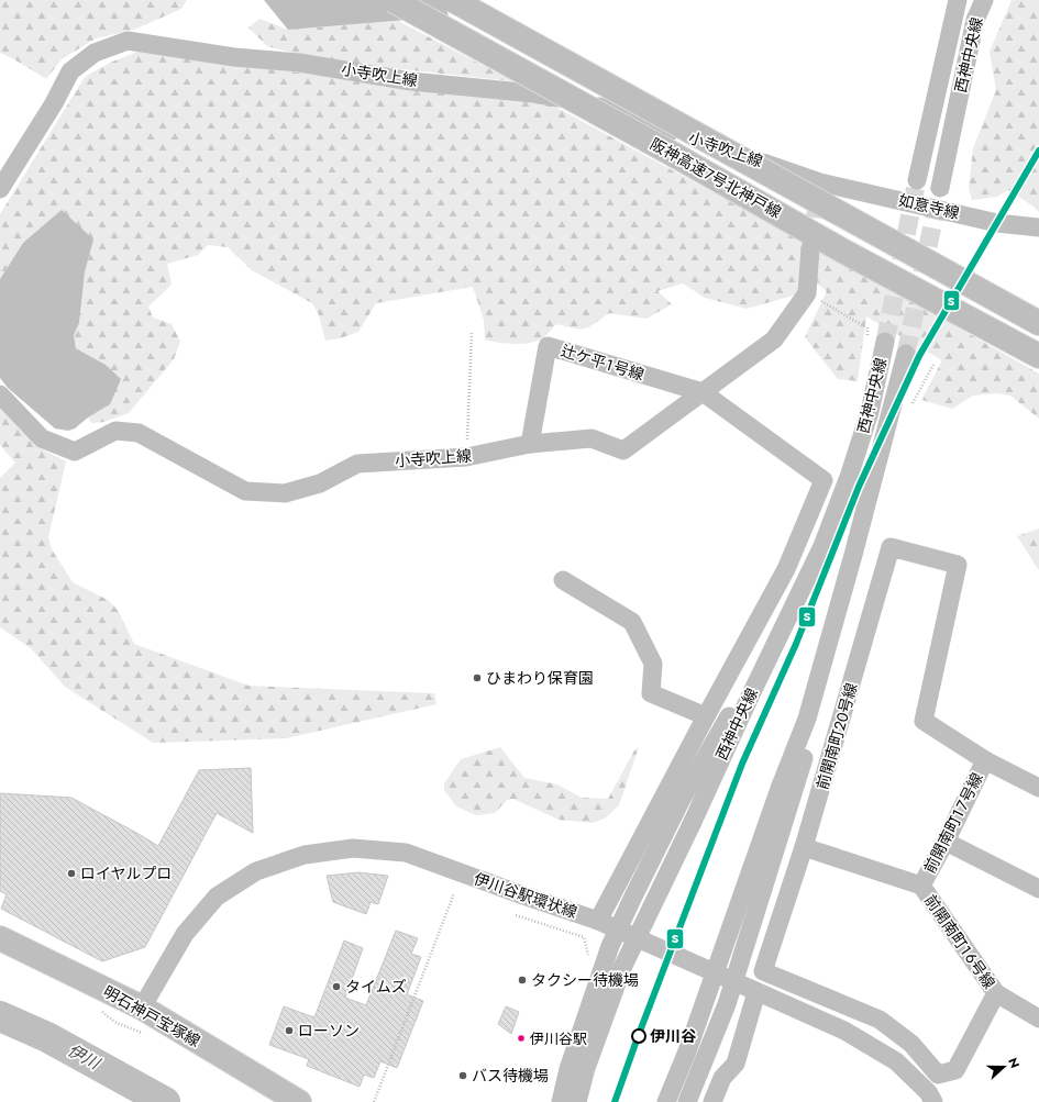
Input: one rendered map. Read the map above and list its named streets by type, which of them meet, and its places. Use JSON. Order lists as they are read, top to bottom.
{
  "streets": {
    "main road": ["阪神高速7号北神戸線", "明石神戸宝塚線"],
    "street": [
      "西神中央線",
      "小寺吹上線",
      "如意寺線",
      "辻ケ平１号線",
      "前開南町２０号線",
      "前開南町１７号線",
      "伊川谷駅環状線",
      "前開南町１６号線"
    ]
  },
  "crossings": [
    ["小寺吹上線", "如意寺線"],
    ["小寺吹上線", "辻ケ平１号線"],
    ["前開南町２０号線", "前開南町１７号線"],
    ["前開南町２０号線", "前開南町１６号線"],
    ["前開南町１７号線", "前開南町１６号線"],
    ["伊川谷駅環状線", "明石神戸宝塚線"]
  ],
  "water": ["伊川"],
  "places": [
    "ひまわり保育園",
    "ロイヤルプロ",
    "タクシー待機場",
    "タイムズ",
    "ローソン",
    "伊川谷",
    "伊川谷駅",
    "バス待機場"
  ],
  "lines": ["transit line S"],
  "north": "right"
}
